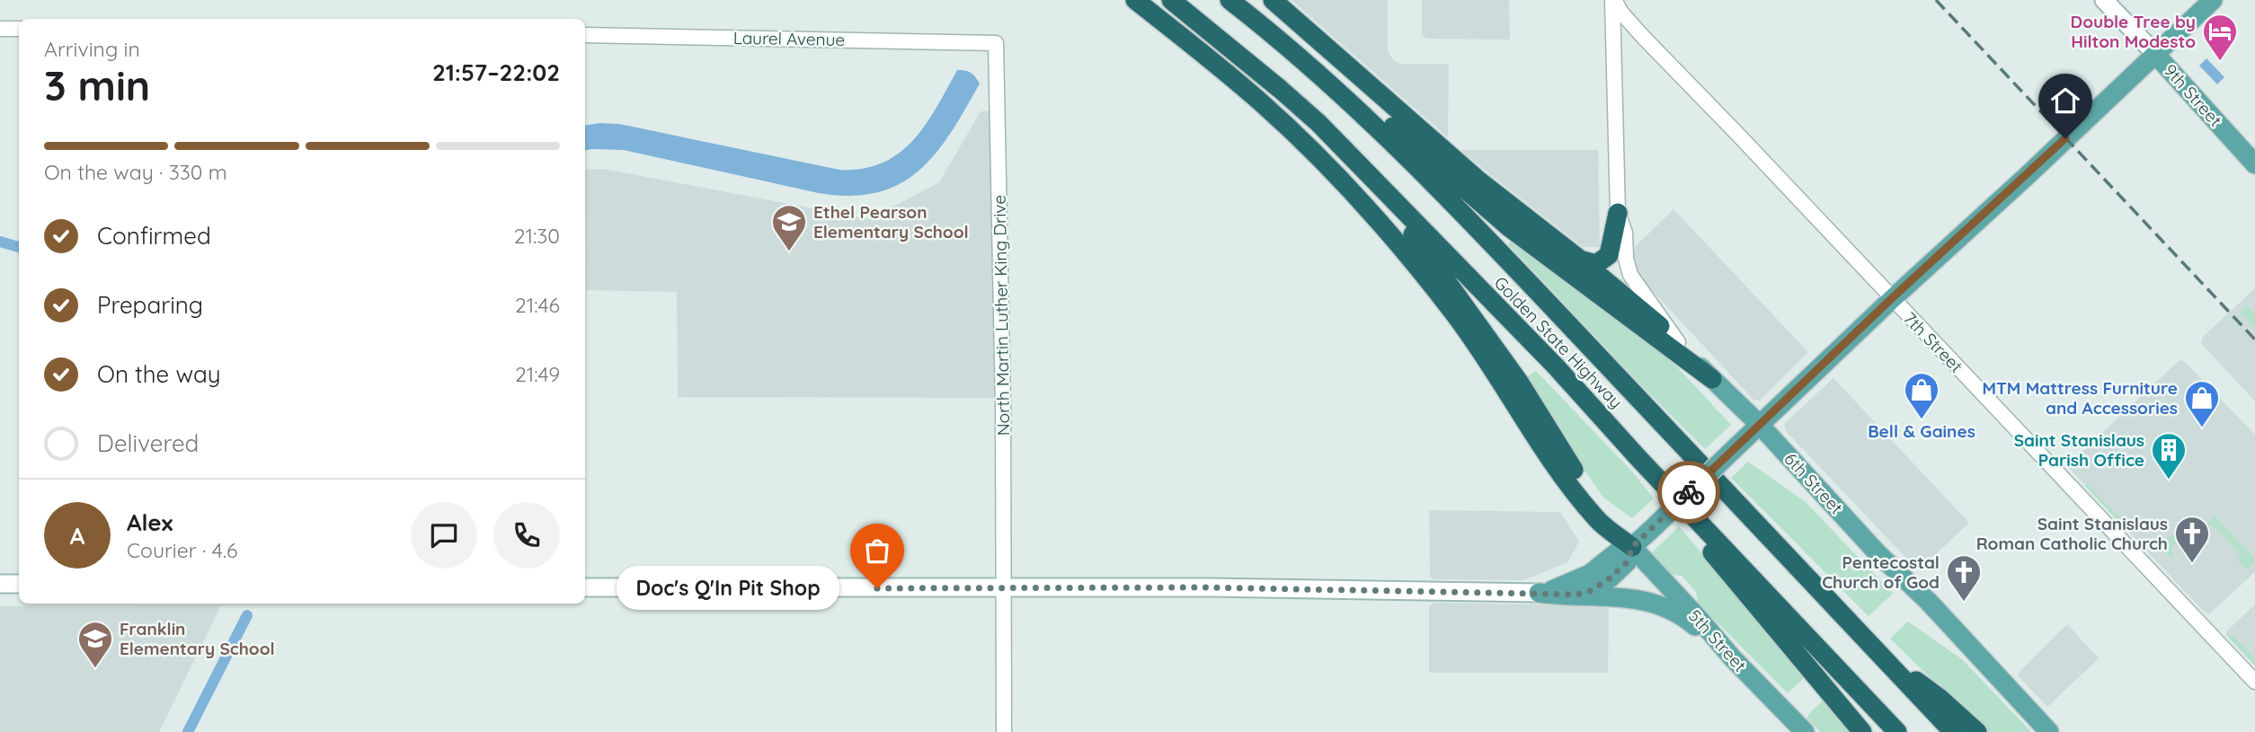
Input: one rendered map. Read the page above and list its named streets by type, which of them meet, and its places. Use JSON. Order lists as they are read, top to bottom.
{
  "streets": {
    "highway": ["Golden State Highway"],
    "main road": ["9th Street", "6th Street", "5th Street"],
    "street": ["Laurel Avenue", "North Martin Luther King Drive", "7th Street"]
  },
  "crossings": [
    ["Laurel Avenue", "North Martin Luther King Drive"],
    ["7th Street", "6th Street"]
  ],
  "places": {
    "hotel": ["Double Tree by Hilton Modesto"],
    "school or university": ["Ethel Pearson Elementary School", "Franklin Elementary School"],
    "shop": ["Bell & Gaines", "MTM Mattress Furniture and Accessories"],
    "building": ["Saint Stanislaus Parish Office"],
    "church": ["Saint Stanislaus Roman Catholic Church", "Pentecostal Church of God"],
    "other": ["Doc's Q'In Pit Shop"]
  },
  "page": {
    "heading": ["3 min", "Arriving in", "21:57–22:02"],
    "panel": ["Alex", "Courier · 4.6"],
    "bar": "On the way · 330 m",
    "list": [
      ["Confirmed", "21:30"],
      ["Preparing", "21:46"],
      ["On the way", "21:49"],
      "Delivered"
    ],
    "round": "A",
    "bubble": "Doc's Q'In Pit Shop"
  }
}
